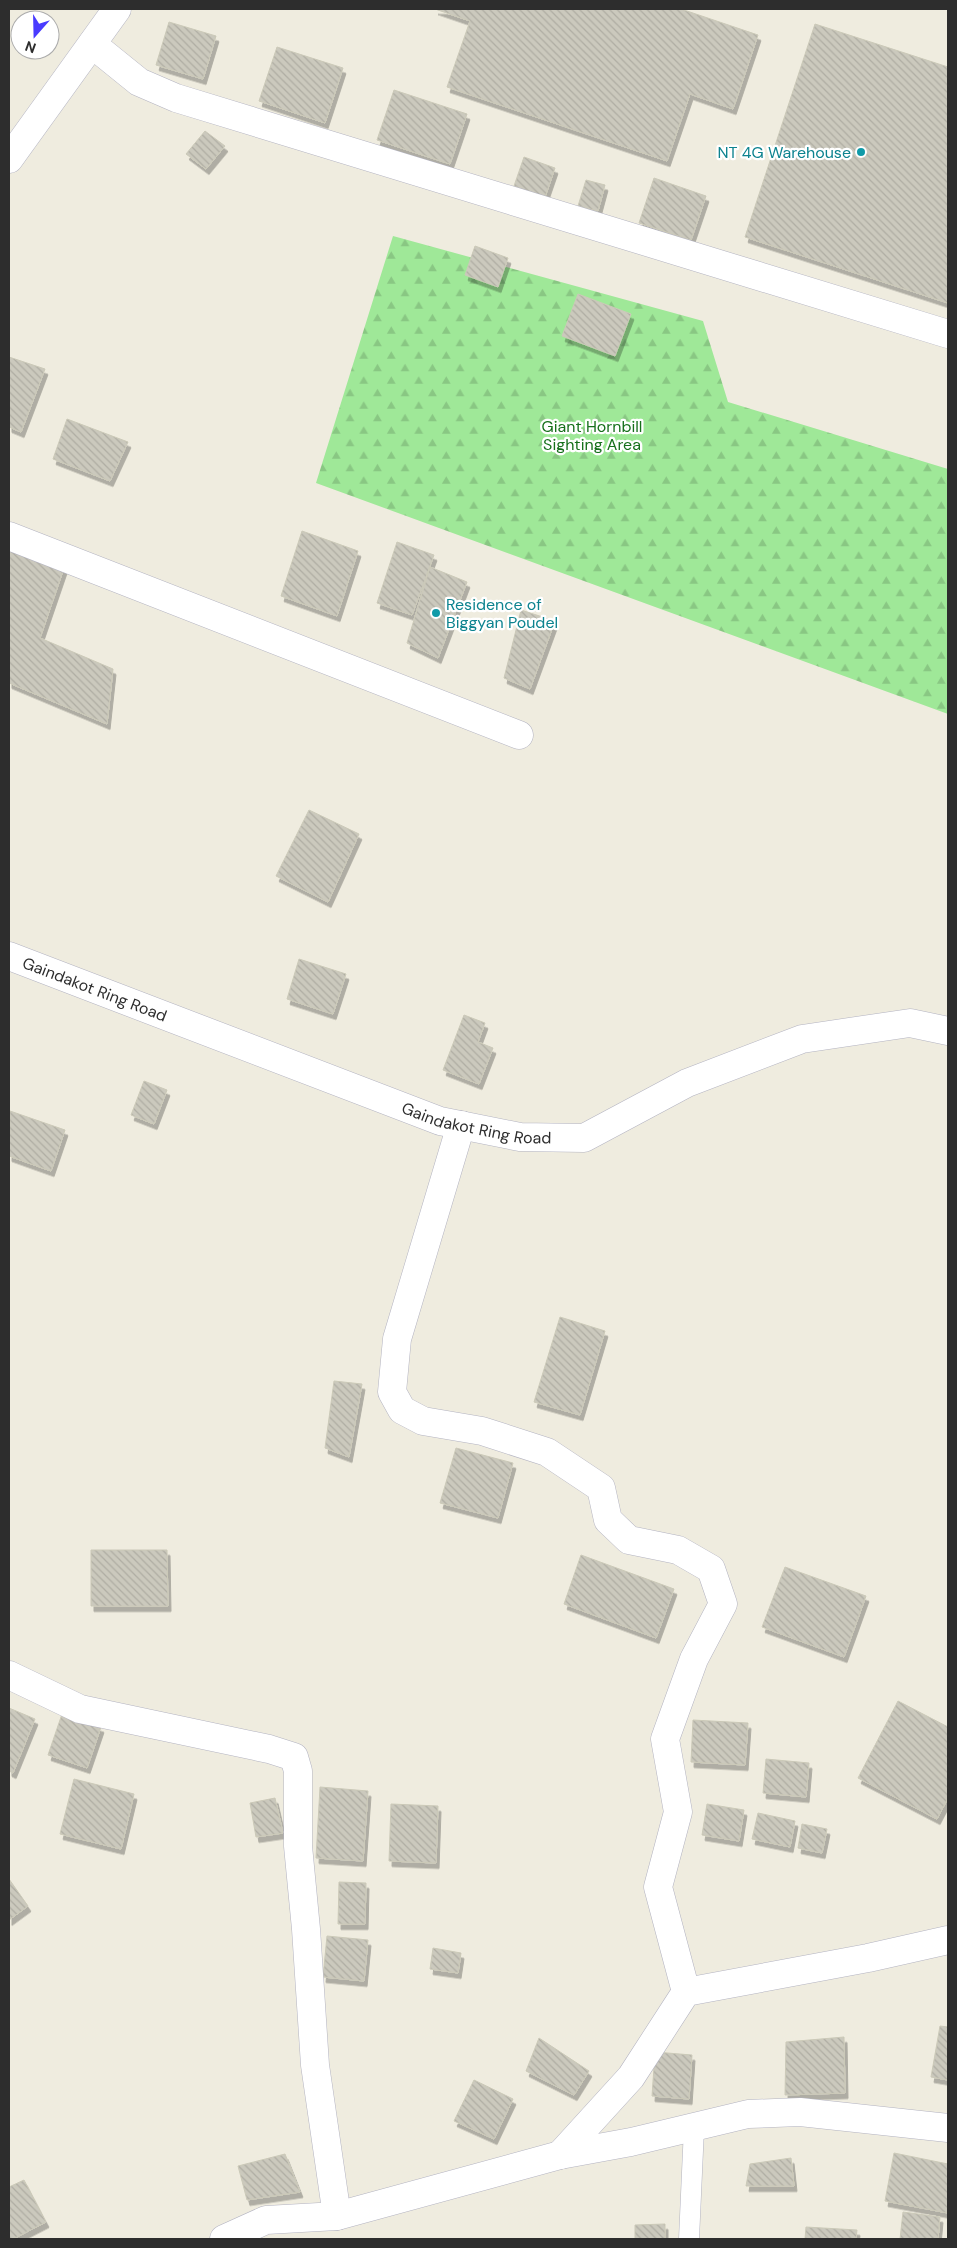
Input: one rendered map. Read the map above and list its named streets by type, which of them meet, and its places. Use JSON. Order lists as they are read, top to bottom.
{
  "streets": {
    "street": ["Gaindakot Ring Road"]
  },
  "parks": ["Giant Hornbill Sighting Area"],
  "places": ["NT 4G Warehouse", "Residence of Biggyan Poudel"],
  "north": "bottom"
}
